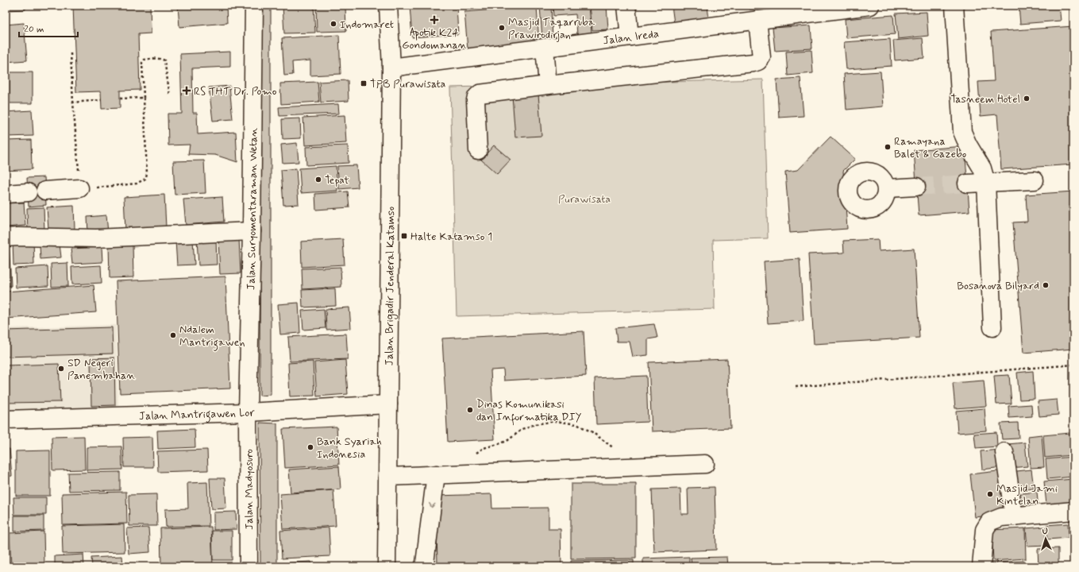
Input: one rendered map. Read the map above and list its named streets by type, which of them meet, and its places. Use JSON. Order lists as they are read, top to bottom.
{
  "streets": {
    "street": [
      "Jalan Ireda",
      "Jalan Suryomentaraman Wetan",
      "Jalan Brigadir Jenderal Katamso",
      "Jalan Mantrigawen Lor",
      "Jalan Madyosuro"
    ]
  },
  "crossings": [
    ["Jalan Ireda", "Jalan Brigadir Jenderal Katamso"],
    ["Jalan Suryomentaraman Wetan", "Jalan Mantrigawen Lor"],
    ["Jalan Suryomentaraman Wetan", "Jalan Madyosuro"],
    ["Jalan Brigadir Jenderal Katamso", "Jalan Mantrigawen Lor"],
    ["Jalan Mantrigawen Lor", "Jalan Madyosuro"]
  ],
  "parks": ["Purawisata"],
  "places": {
    "health": ["Apotik K24 Gondomanan", "RS THT Dr. Pomo"],
    "other": [
      "Indomaret",
      "Masjid Taqarruba Prawirodirjan",
      "Tasneem Hotel",
      "Ramayana Balet & Gazebo",
      "Tepat",
      "Bosanova Bilyard",
      "Ndalem Mantrigawen",
      "SD Negeri Panembahan",
      "Dinas Komunikasi dan Informatika DIY",
      "Bank Syariah Indonesia",
      "Masjid Jami Kintelan"
    ],
    "transit": ["TPB Purawisata", "Halte Katamso 1"]
  },
  "scale_bar": "20 m",
  "north": "top"
}
